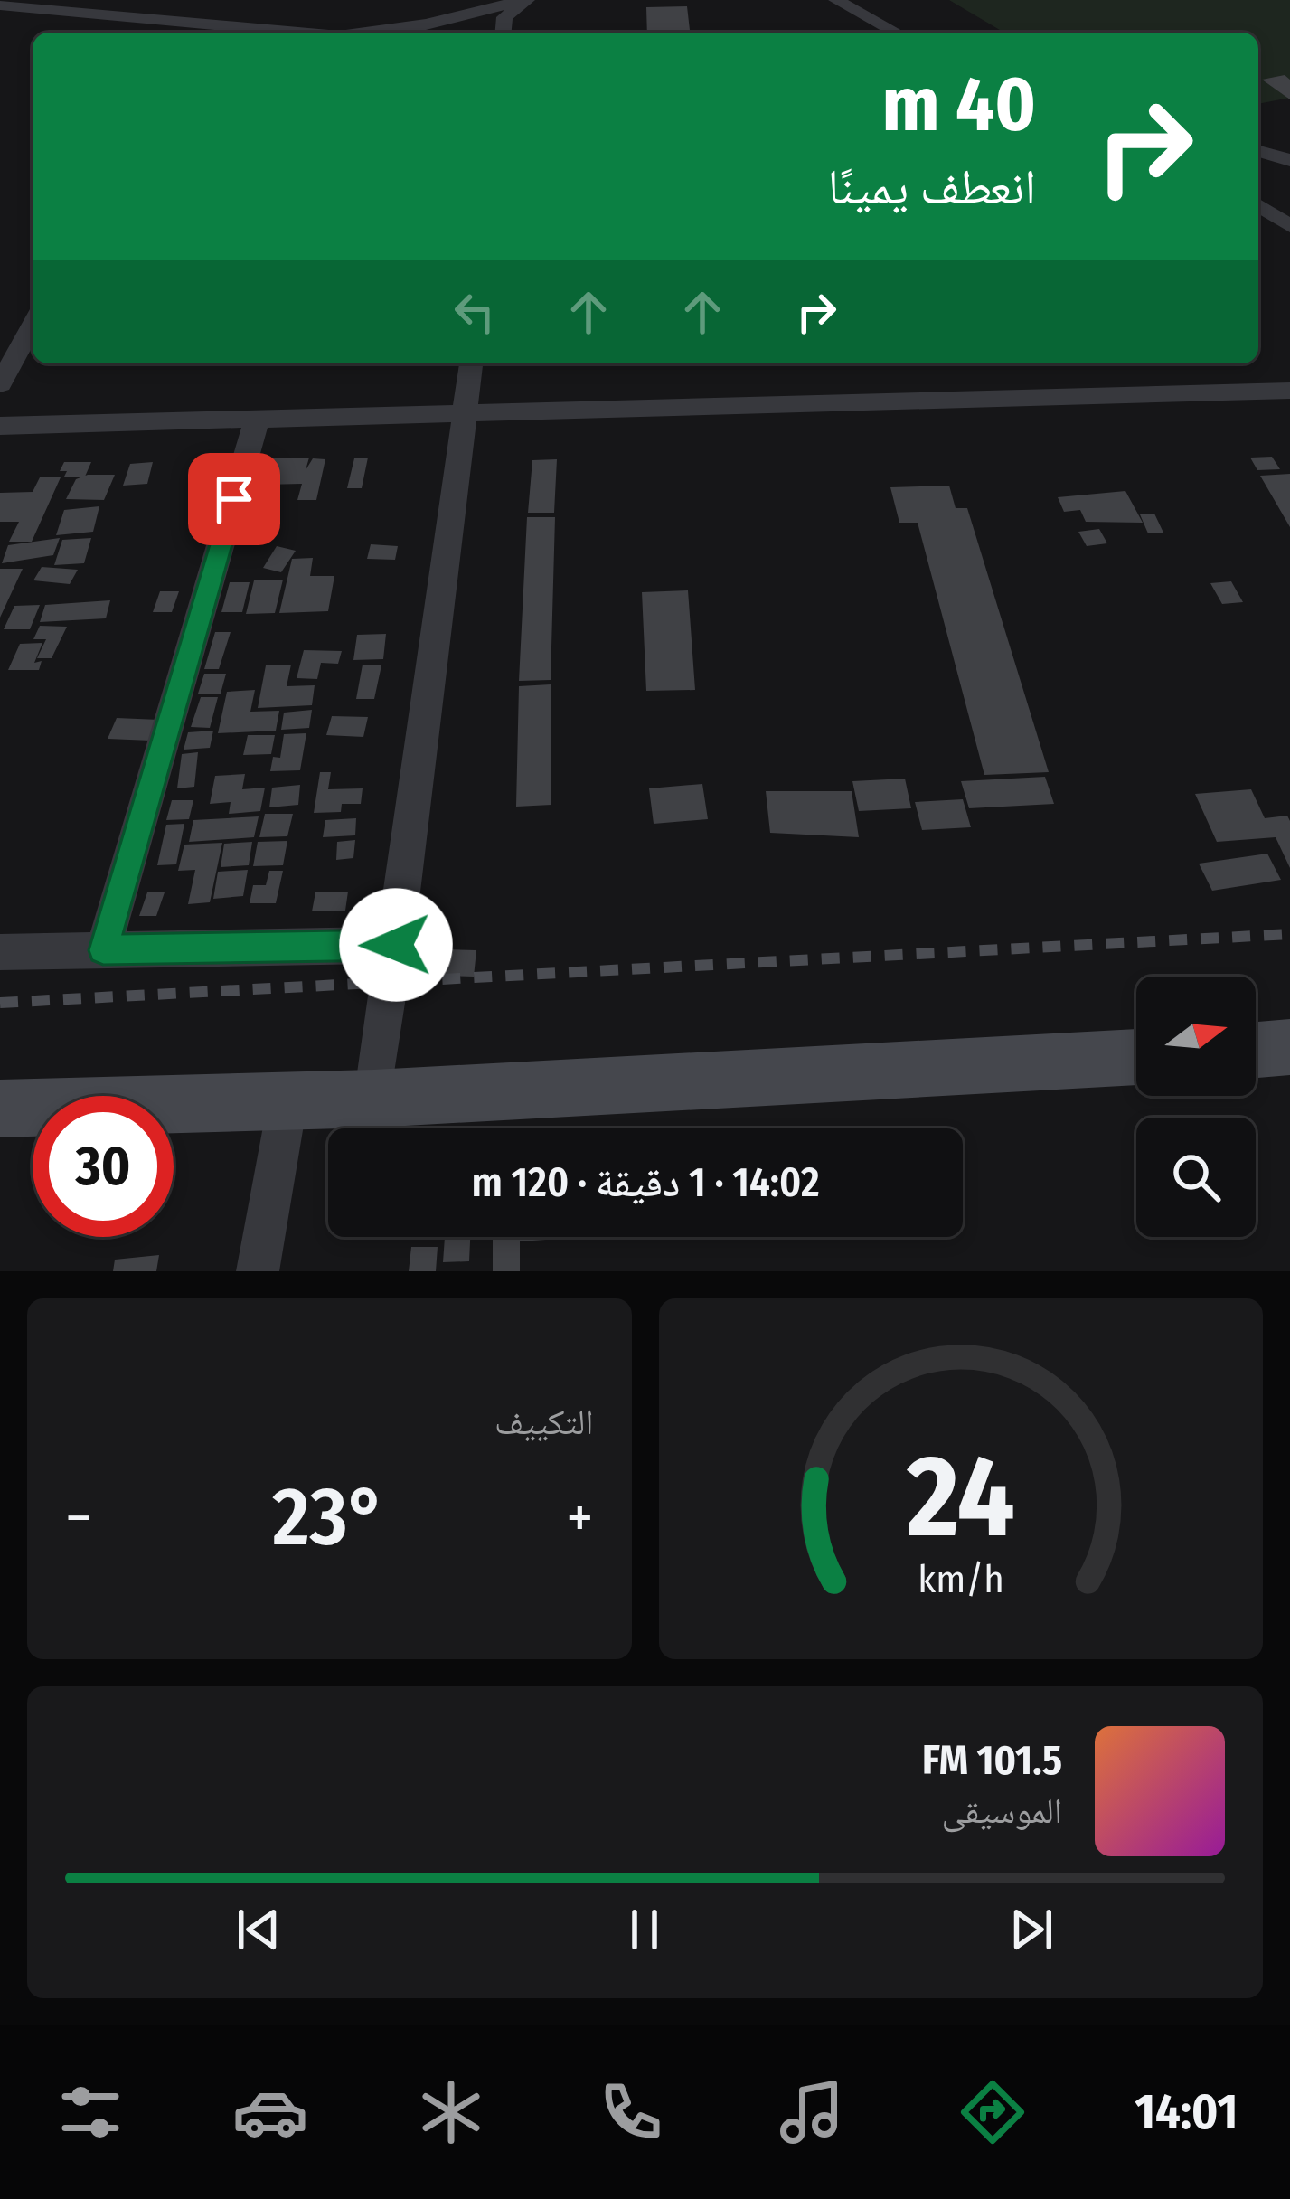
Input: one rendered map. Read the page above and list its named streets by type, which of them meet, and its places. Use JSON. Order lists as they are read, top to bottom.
{
  "north": "right",
  "page": {
    "turn": ["40 m", "انعطف يمينًا"],
    "limit": "30",
    "trip": "14:02 · 1 دقيقة · 120 m",
    "tile": "التكييف",
    "heat": ["−", "23°", "+"],
    "song": ["101.5 FM", "الموسيقى"],
    "tabs": "14:01",
    "gauge": ["24", "km/h"]
  }
}
